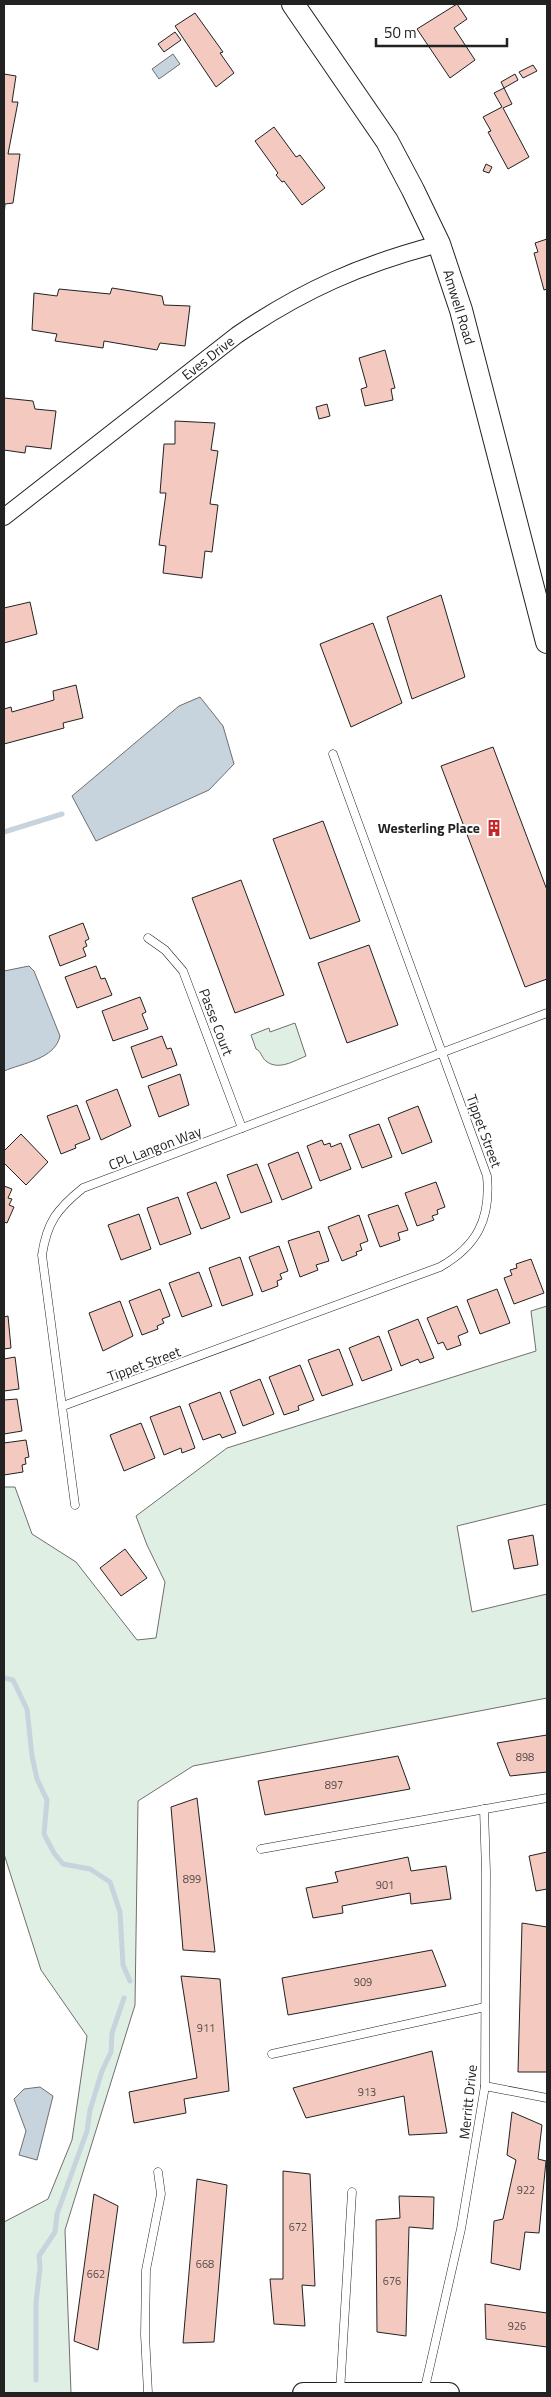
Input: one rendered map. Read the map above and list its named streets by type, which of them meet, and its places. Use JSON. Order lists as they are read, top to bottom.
{
  "streets": {
    "main road": ["Amwell Road"],
    "street": ["Eves Drive"],
    "lane": [
      "Passe Court",
      "Tippet Street",
      "CPL Langon Way",
      "Merritt Drive"
    ]
  },
  "crossings": [
    ["Amwell Road", "Eves Drive"],
    ["Passe Court", "CPL Langon Way"],
    ["Tippet Street", "CPL Langon Way"]
  ],
  "places": {
    "building": ["Westerling Place"]
  },
  "house_numbers": [
    "898",
    "897",
    "899",
    "901",
    "909",
    "911",
    "913",
    "922",
    "672",
    "668",
    "662",
    "676",
    "926"
  ],
  "scale_bar": "50 m"
}
